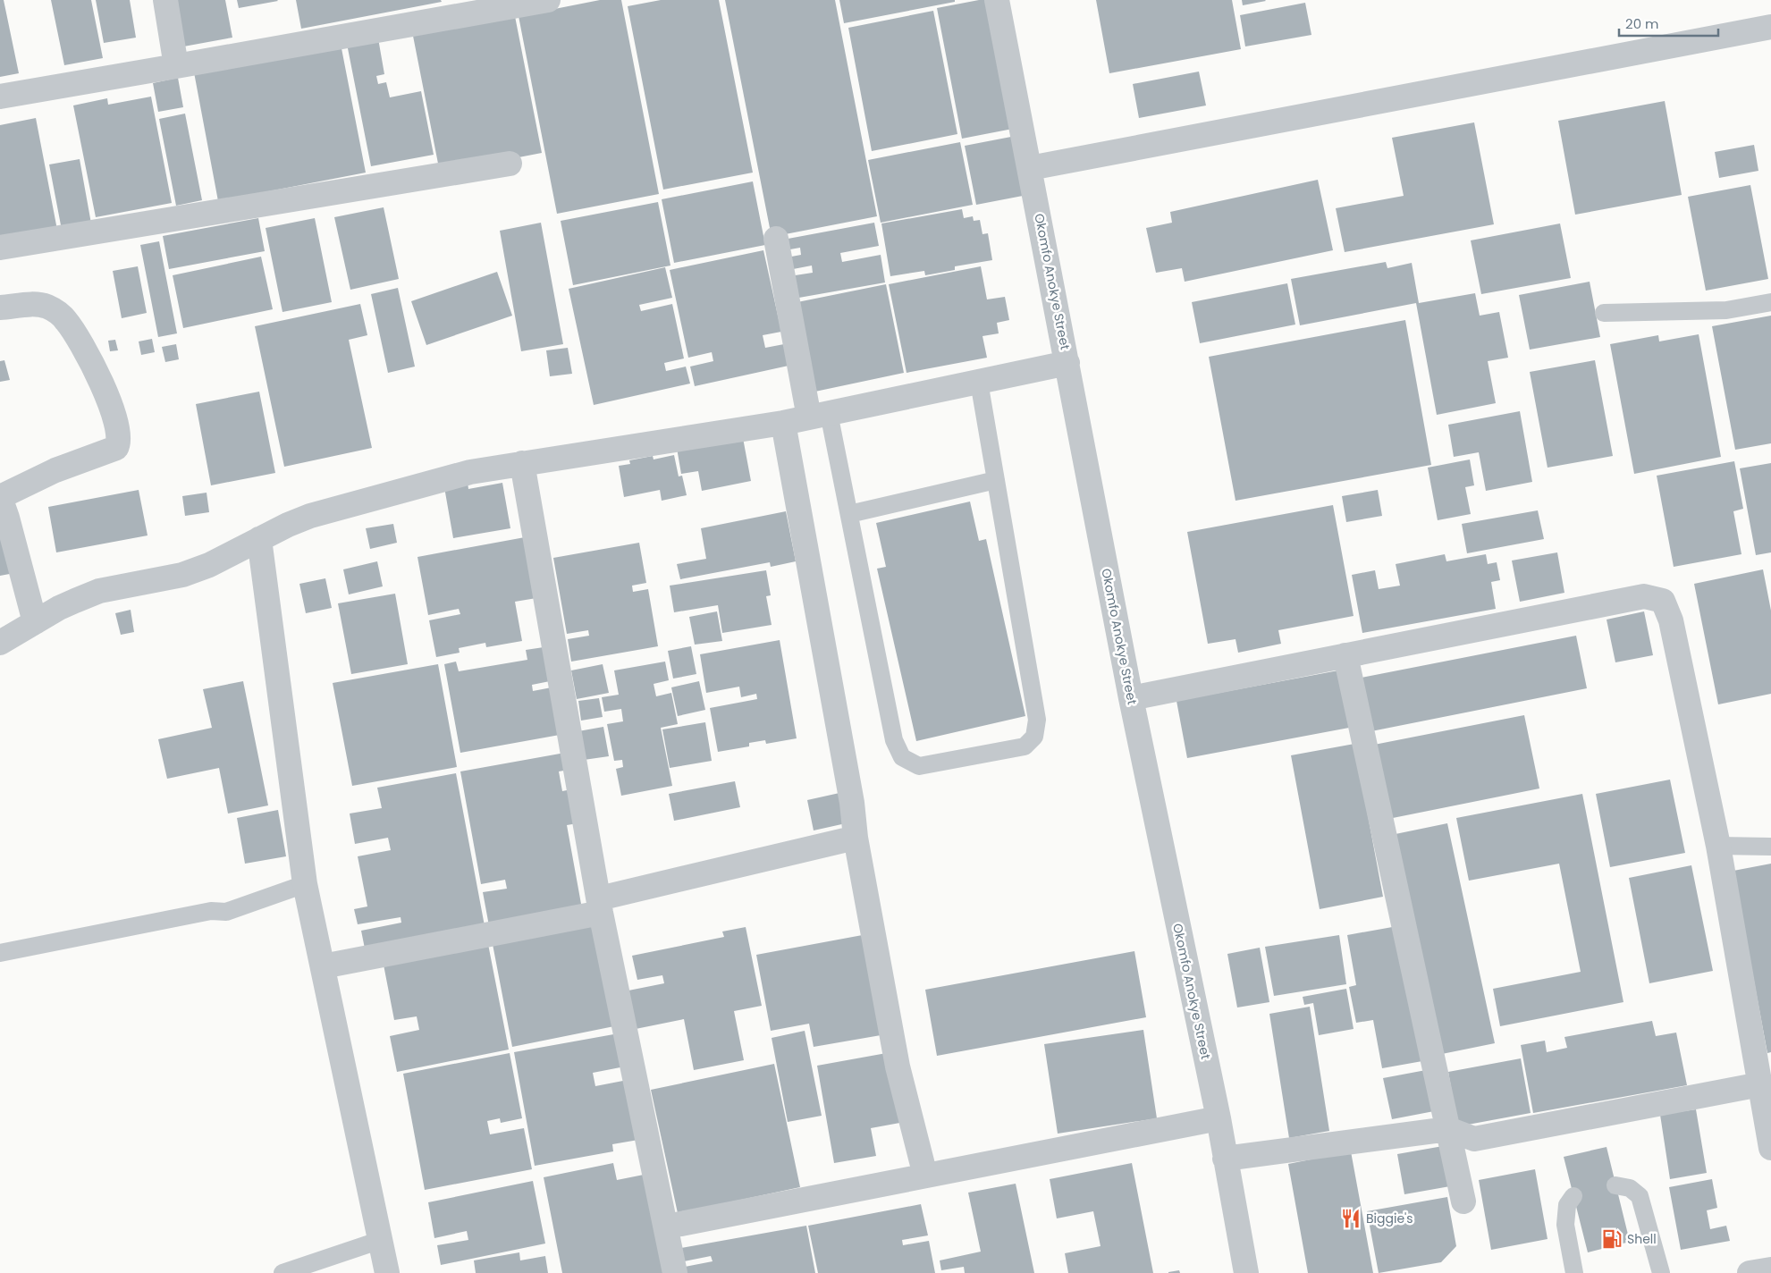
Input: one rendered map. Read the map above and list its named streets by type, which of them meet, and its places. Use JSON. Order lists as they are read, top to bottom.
{
  "streets": {
    "street": ["Okomfo Anokye Street"]
  },
  "places": {
    "restaurant": ["Biggie's"],
    "fuel station": ["Shell"]
  },
  "scale_bar": "20 m"
}
